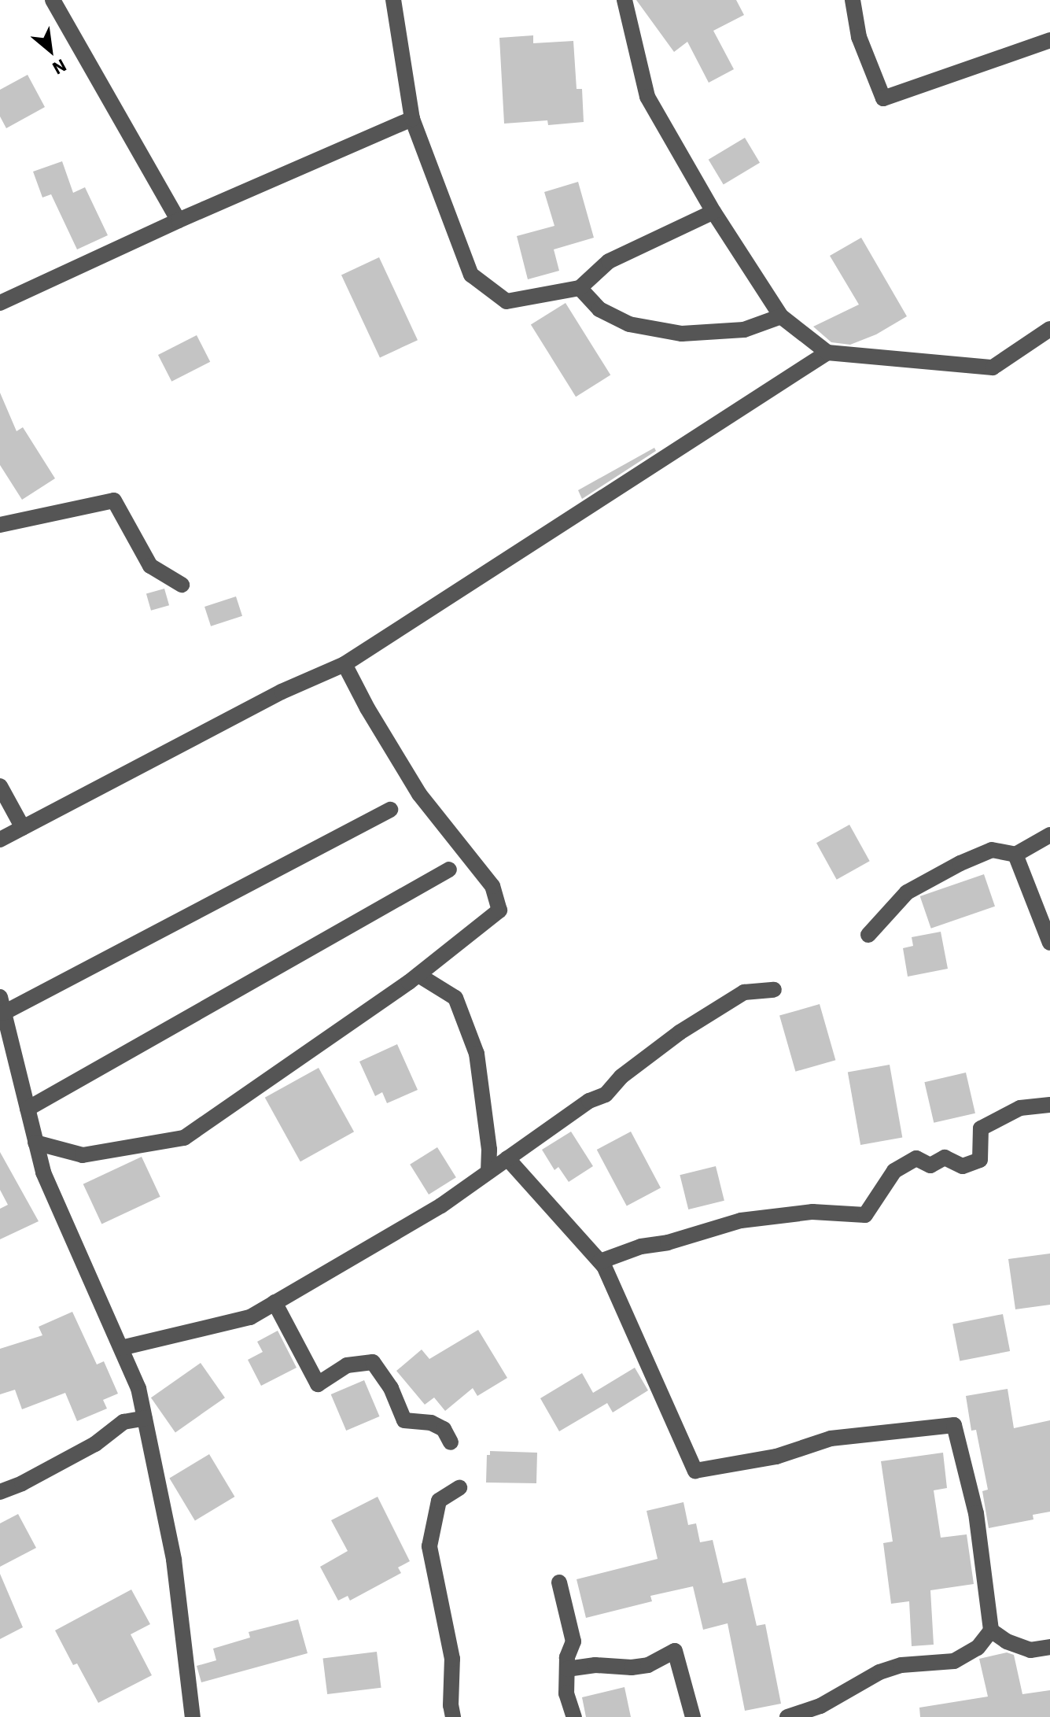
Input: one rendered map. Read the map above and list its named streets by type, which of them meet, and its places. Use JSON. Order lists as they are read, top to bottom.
{
  "north": "bottom right"
}
